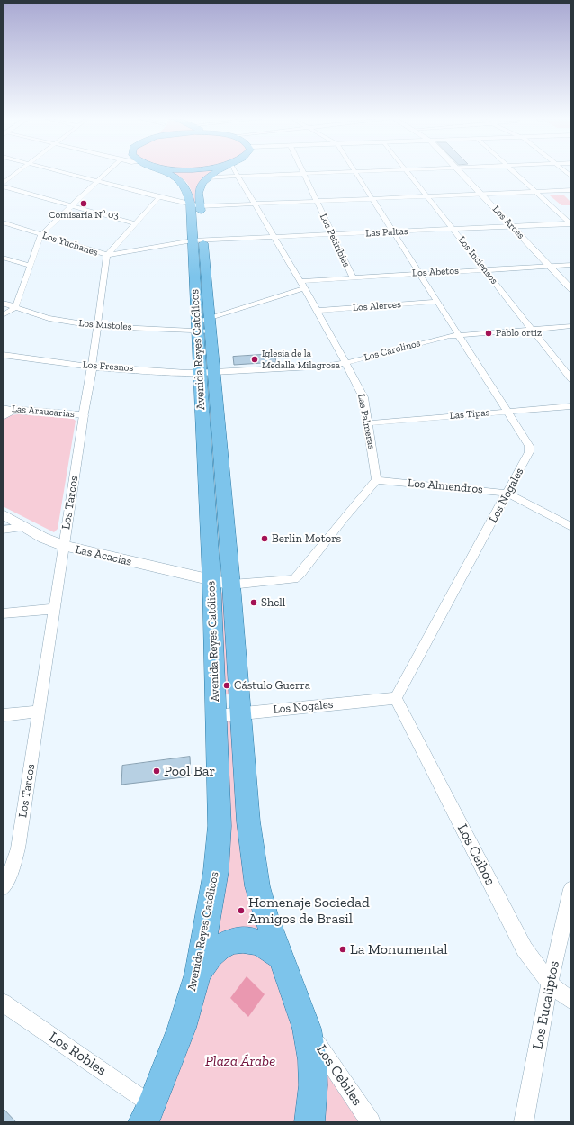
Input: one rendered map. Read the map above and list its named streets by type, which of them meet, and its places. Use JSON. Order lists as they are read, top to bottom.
{
  "streets": {
    "main road": ["Avenida Reyes Católicos"],
    "street": [
      "Los Arces",
      "Las Paltas",
      "Los Petiribíes",
      "Los Yuchanes",
      "Los Inciensos",
      "Los Abetos",
      "Los Alerces",
      "Los Mistoles",
      "Los Carolinos",
      "Los Fresnos",
      "Las Araucarias",
      "Las Tipas",
      "Las Palmeras",
      "Los Almendros",
      "Los Nogales",
      "Los Tarcos",
      "Las Acacias",
      "Los Ceibos",
      "Los Eucaliptos",
      "Los Robles",
      "Los Cebiles"
    ]
  },
  "crossings": [
    ["Los Arces", "Las Paltas"],
    ["Los Arces", "Los Abetos"],
    ["Las Paltas", "Los Petiribíes"],
    ["Las Paltas", "Los Yuchanes"],
    ["Las Paltas", "Los Inciensos"],
    ["Las Paltas", "Avenida Reyes Católicos"],
    ["Las Paltas", "Las Palmeras"],
    ["Las Paltas", "Los Nogales"],
    ["Los Petiribíes", "Los Abetos"],
    ["Los Yuchanes", "Avenida Reyes Católicos"],
    ["Los Yuchanes", "Los Tarcos"],
    ["Los Inciensos", "Los Abetos"],
    ["Los Inciensos", "Los Carolinos"],
    ["Los Abetos", "Las Palmeras"],
    ["Los Abetos", "Los Nogales"],
    ["Los Alerces", "Las Palmeras"],
    ["Los Alerces", "Los Nogales"],
    ["Los Mistoles", "Avenida Reyes Católicos"],
    ["Los Mistoles", "Los Tarcos"],
    ["Avenida Reyes Católicos", "Los Carolinos"],
    ["Avenida Reyes Católicos", "Los Fresnos"],
    ["Avenida Reyes Católicos", "Los Nogales"],
    ["Avenida Reyes Católicos", "Las Acacias"],
    ["Avenida Reyes Católicos", "Los Robles"],
    ["Avenida Reyes Católicos", "Los Cebiles"],
    ["Los Carolinos", "Los Fresnos"],
    ["Los Carolinos", "Las Palmeras"],
    ["Los Carolinos", "Los Nogales"],
    ["Los Fresnos", "Los Tarcos"],
    ["Las Araucarias", "Los Tarcos"],
    ["Las Tipas", "Las Palmeras"],
    ["Las Tipas", "Los Nogales"],
    ["Las Palmeras", "Los Almendros"],
    ["Los Almendros", "Los Nogales"],
    ["Los Nogales", "Los Ceibos"],
    ["Los Tarcos", "Las Acacias"],
    ["Los Ceibos", "Los Eucaliptos"]
  ],
  "parks": ["Plaza Árabe"],
  "places": [
    "Comisaría Nº 03",
    "Pablo ortiz",
    "Iglesia de la Medalla Milagrosa",
    "Berlin Motors",
    "Shell",
    "Cástulo Guerra",
    "Pool Bar",
    "Homenaje Sociedad Amigos de Brasil",
    "La Monumental"
  ]
}
